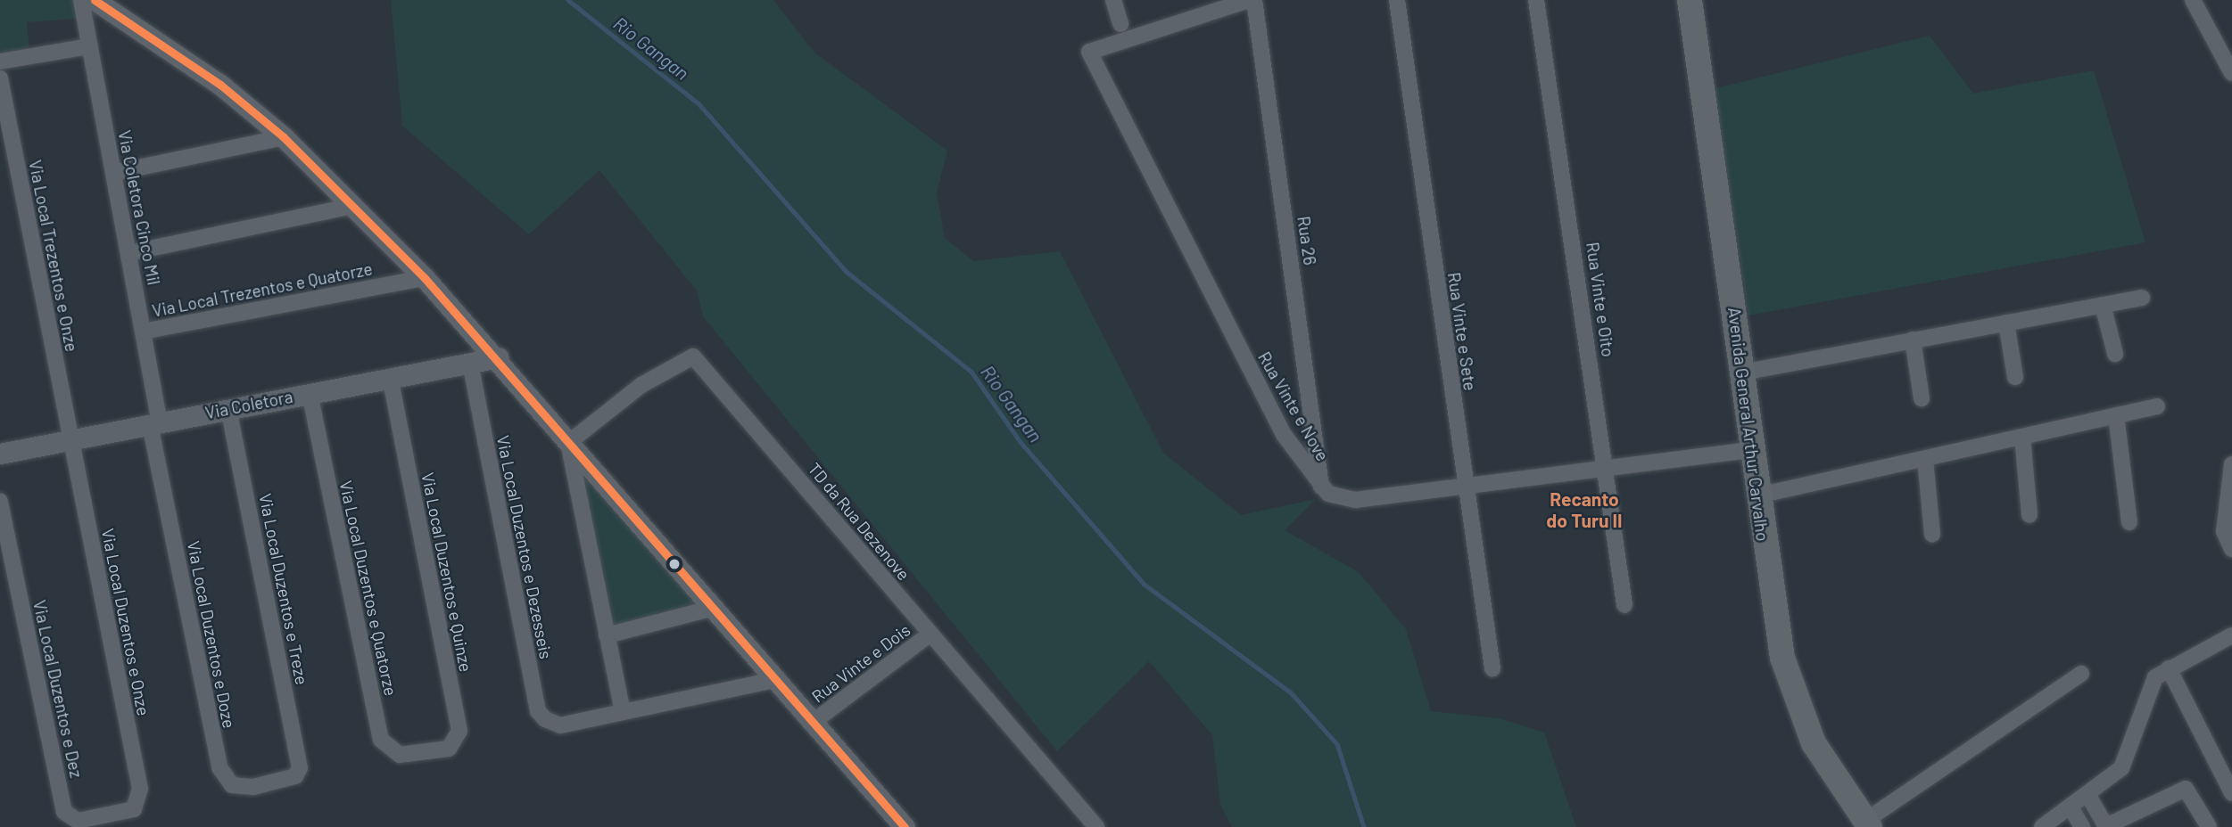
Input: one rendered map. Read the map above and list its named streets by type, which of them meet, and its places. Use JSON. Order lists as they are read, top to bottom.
{
  "streets": {
    "main road": ["Avenida General Arthur Carvalho"],
    "street": [
      "Via Coletora Cinco Mil",
      "Rua 26",
      "Via Local Trezentos e Onze",
      "Via Local Trezentos e Quatorze",
      "Rua Vinte e Oito",
      "Rua Vinte e Sete",
      "Via Coletora",
      "Rua Vinte e Nove",
      "TD da Rua Dezenove",
      "Via Local Duzentos e Dezesseis",
      "Via Local Duzentos e Quinze",
      "Via Local Duzentos e Quatorze",
      "Via Local Duzentos e Treze",
      "Via Local Duzentos e Onze",
      "Via Local Duzentos e Doze",
      "Rua Vinte e Dois",
      "Via Local Duzentos e Dez"
    ]
  },
  "crossings": [
    ["Via Coletora Cinco Mil", "Via Local Trezentos e Quatorze"],
    ["Via Coletora Cinco Mil", "Via Coletora"],
    ["Via Coletora Cinco Mil", "Via Local Duzentos e Doze"],
    ["Rua 26", "Rua Vinte e Nove"],
    ["Via Local Trezentos e Onze", "Via Coletora"],
    ["Via Local Trezentos e Onze", "Via Local Duzentos e Onze"],
    ["Rua Vinte e Oito", "Rua Vinte e Nove"],
    ["Rua Vinte e Sete", "Rua Vinte e Nove"],
    ["Via Coletora", "Via Local Duzentos e Dezesseis"],
    ["Via Coletora", "Via Local Duzentos e Quinze"],
    ["Via Coletora", "Via Local Duzentos e Quatorze"],
    ["Via Coletora", "Via Local Duzentos e Treze"],
    ["Via Coletora", "Via Local Duzentos e Onze"],
    ["Via Coletora", "Via Local Duzentos e Doze"],
    ["Rua Vinte e Nove", "Avenida General Arthur Carvalho"],
    ["TD da Rua Dezenove", "Rua Vinte e Dois"],
    ["Via Local Duzentos e Quinze", "Via Local Duzentos e Quatorze"],
    ["Via Local Duzentos e Treze", "Via Local Duzentos e Doze"],
    ["Via Local Duzentos e Onze", "Via Local Duzentos e Dez"]
  ],
  "districts": ["Recanto do Turu II"],
  "water": ["Rio Gangan"]
}
